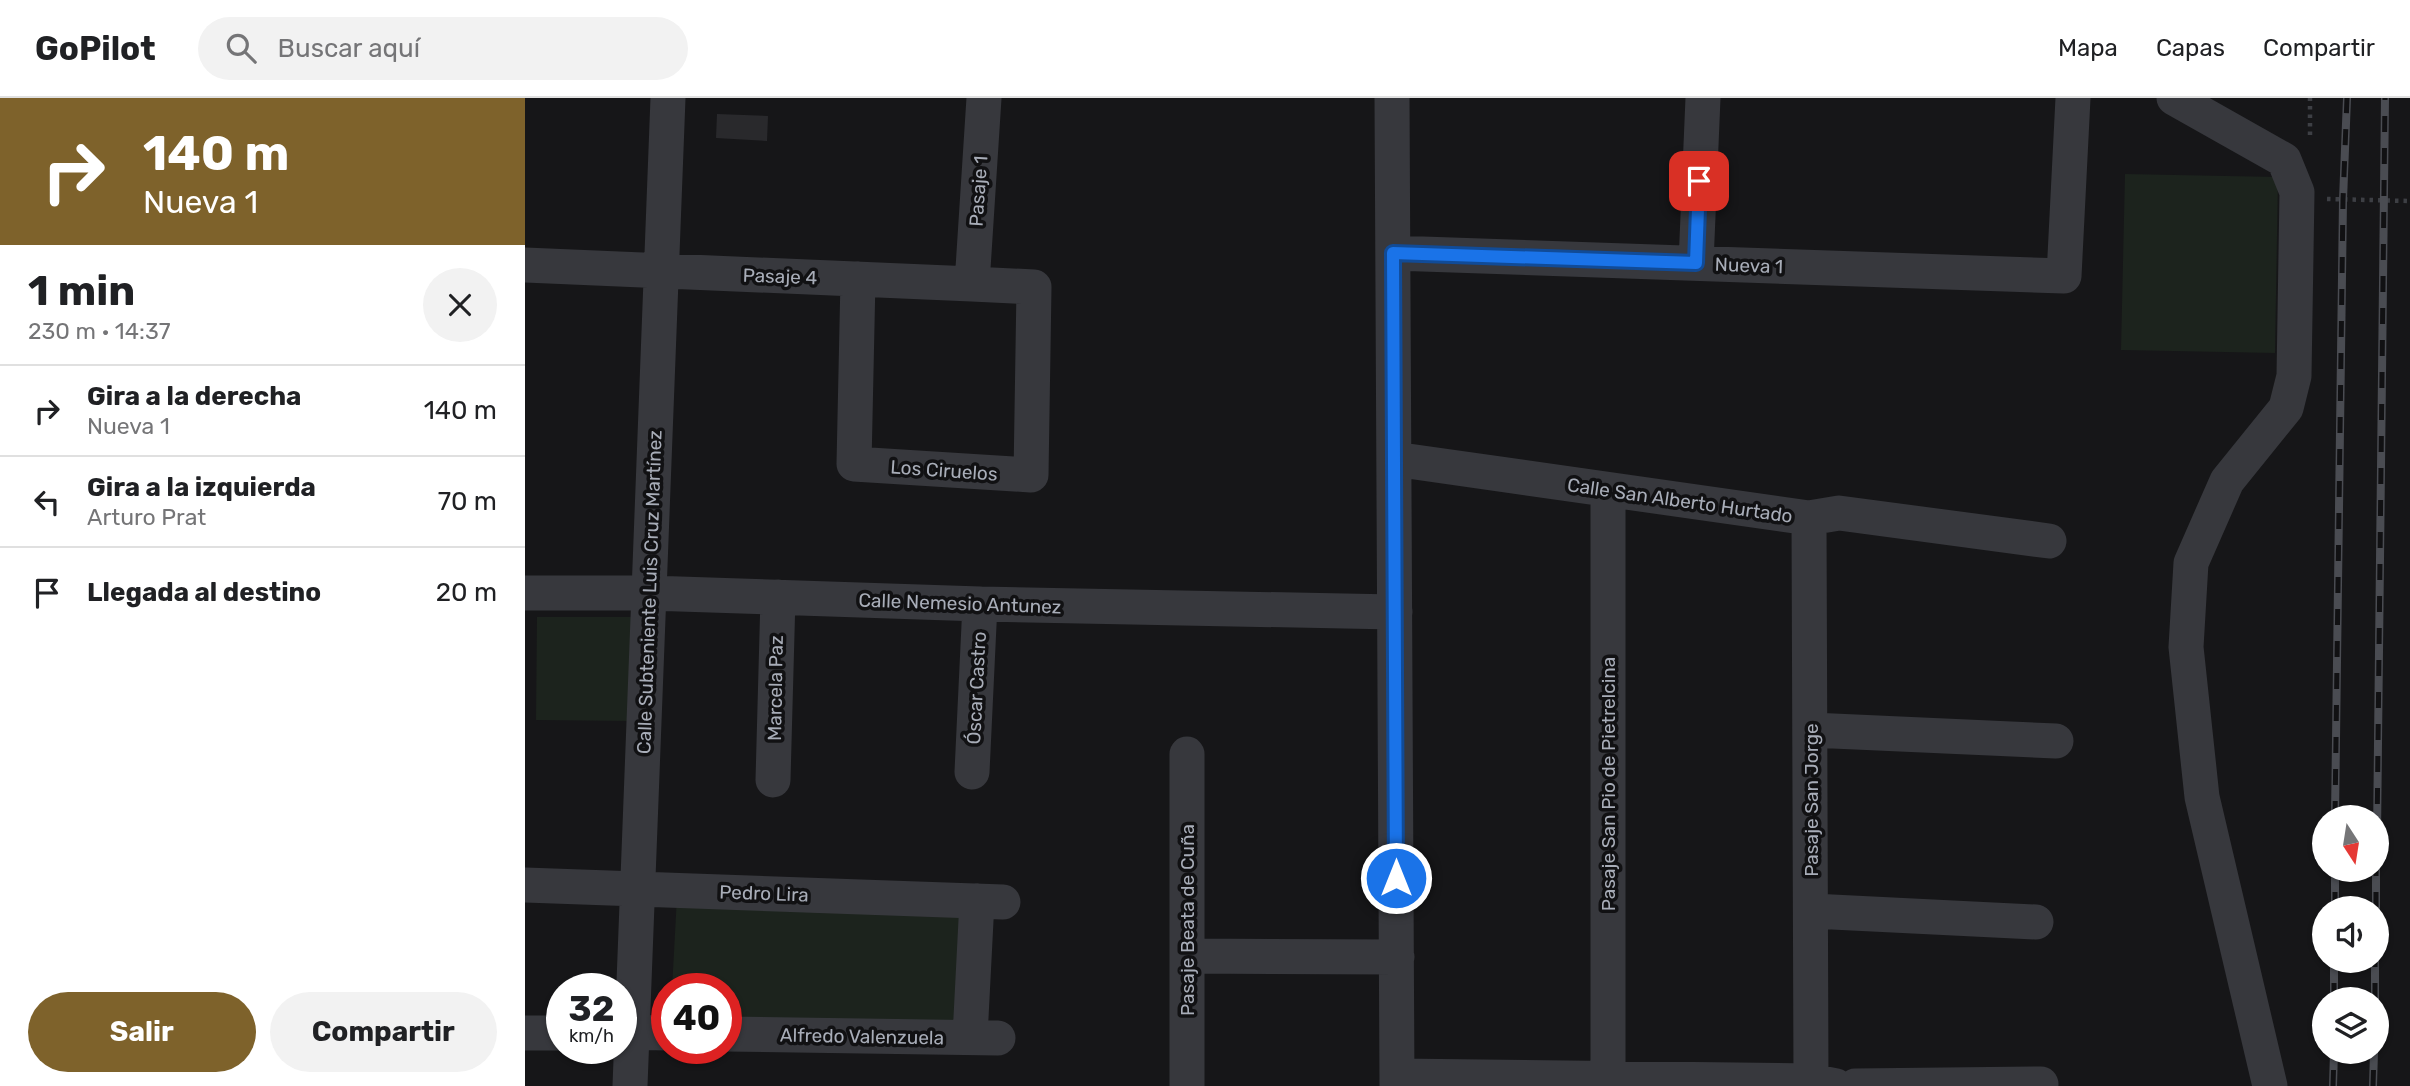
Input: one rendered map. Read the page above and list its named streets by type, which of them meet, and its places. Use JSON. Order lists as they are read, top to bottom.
{
  "streets": {
    "street": [
      "Pasaje 1",
      "Nueva 1",
      "Pasaje 4",
      "Los Ciruelos",
      "Calle San Alberto Hurtado",
      "Calle Subteniente Luis Cruz Martínez",
      "Calle Nemesio Antunez",
      "Marcela Paz",
      "Óscar Castro",
      "Pasaje San Pio de Pietrelcina",
      "Pasaje San Jorge",
      "Pedro Lira",
      "Pasaje Beata de Cuña",
      "Alfredo Valenzuela"
    ]
  },
  "crossings": [
    ["Pasaje 1", "Pasaje 4"],
    ["Pasaje 4", "Los Ciruelos"],
    ["Pasaje 4", "Calle Subteniente Luis Cruz Martínez"],
    ["Calle San Alberto Hurtado", "Pasaje San Pio de Pietrelcina"],
    ["Calle San Alberto Hurtado", "Pasaje San Jorge"],
    ["Calle Subteniente Luis Cruz Martínez", "Calle Nemesio Antunez"],
    ["Calle Subteniente Luis Cruz Martínez", "Pedro Lira"],
    ["Calle Nemesio Antunez", "Marcela Paz"],
    ["Calle Nemesio Antunez", "Óscar Castro"],
    ["Pedro Lira", "Alfredo Valenzuela"]
  ],
  "north": "bottom",
  "page": {
    "header": "GoPilot",
    "search": "Buscar aquí",
    "nav": ["Mapa", "Capas", "Compartir"],
    "turn": ["140 m", "Nueva 1"],
    "heading": ["1 min", "230 m · 14:37"],
    "list": [
      {
        "name": "Gira a la derecha",
        "note": "Nueva 1",
        "value": "140 m"
      },
      {
        "name": "Gira a la izquierda",
        "note": "Arturo Prat",
        "value": "70 m"
      },
      {
        "name": "Llegada al destino",
        "value": "20 m"
      }
    ],
    "speed": "32 km/h",
    "limit": "40",
    "buttons": ["Salir", "Compartir"]
  }
}
